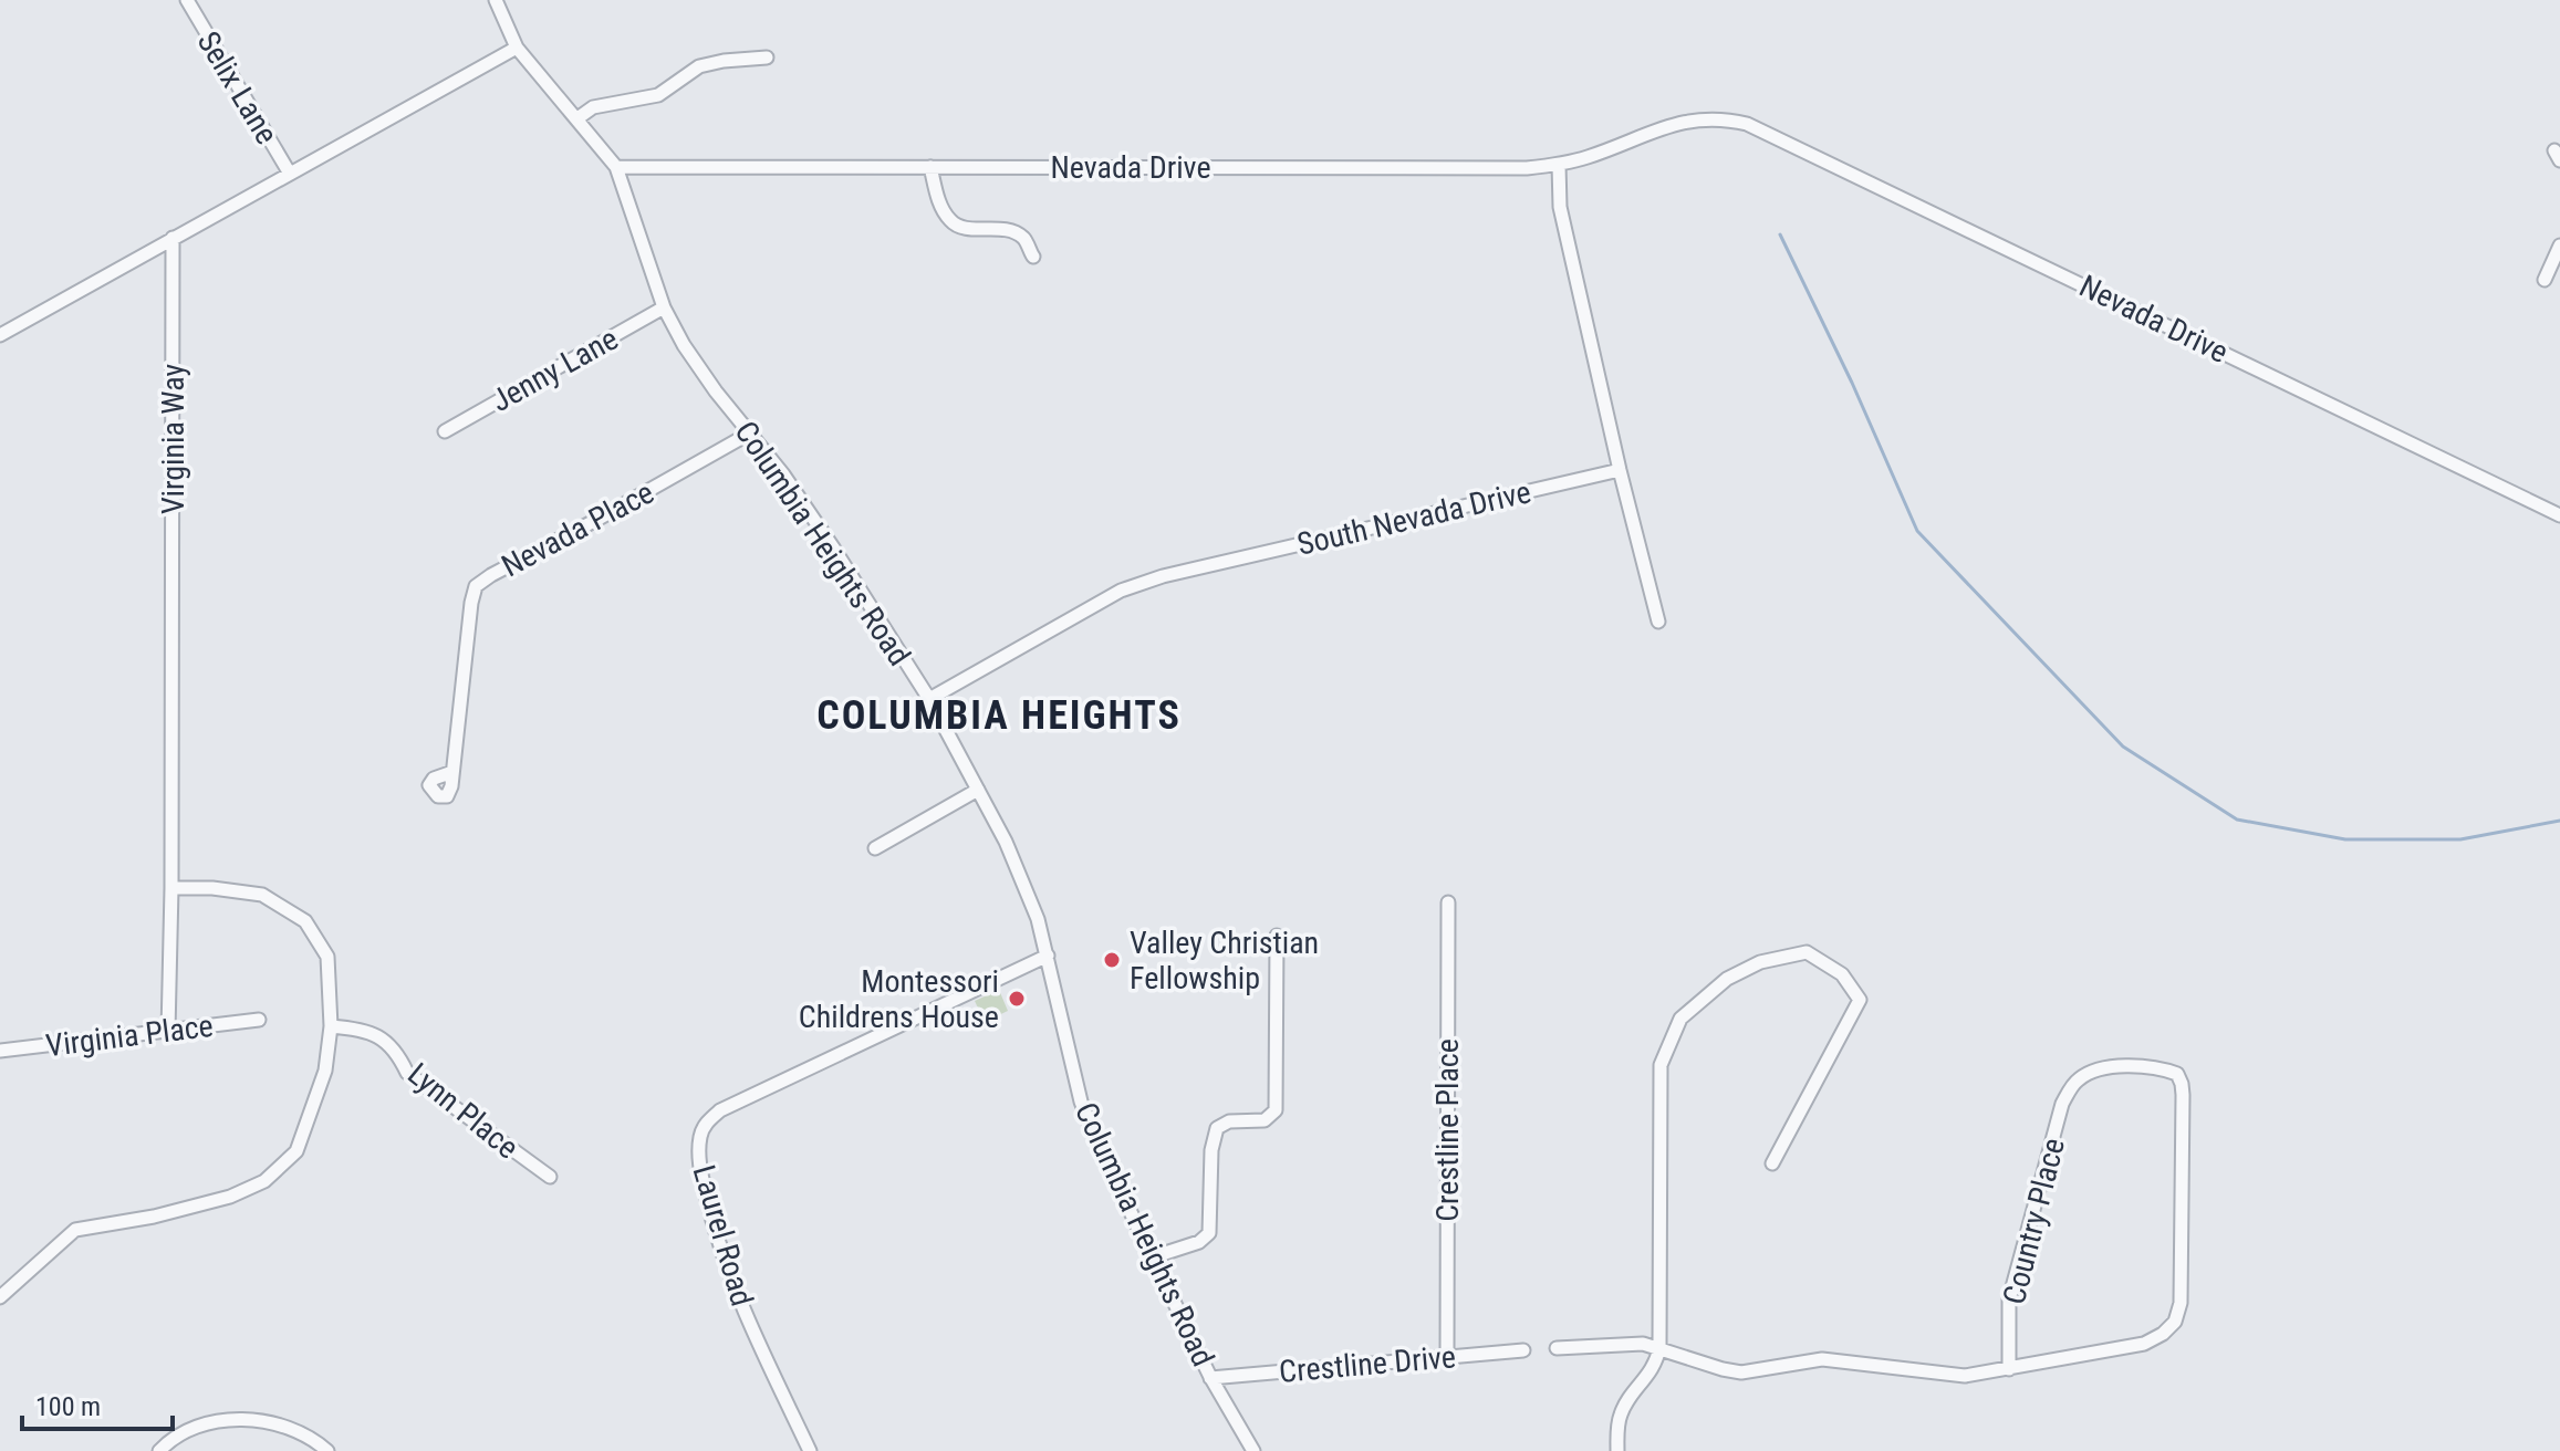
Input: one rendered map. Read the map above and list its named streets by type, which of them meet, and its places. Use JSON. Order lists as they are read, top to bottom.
{
  "streets": {
    "street": [
      "Selix Lane",
      "Nevada Drive",
      "Jenny Lane",
      "Virginia Way",
      "South Nevada Drive",
      "Nevada Place",
      "Columbia Heights Road",
      "Virginia Place",
      "Lynn Place",
      "Crestline Place",
      "Country Place",
      "Laurel Road",
      "Crestline Drive"
    ]
  },
  "crossings": [
    ["Nevada Drive", "Columbia Heights Road"],
    ["Jenny Lane", "Columbia Heights Road"],
    ["Virginia Way", "Virginia Place"],
    ["South Nevada Drive", "Columbia Heights Road"],
    ["Nevada Place", "Columbia Heights Road"],
    ["Columbia Heights Road", "Laurel Road"],
    ["Columbia Heights Road", "Crestline Drive"],
    ["Crestline Place", "Crestline Drive"]
  ],
  "districts": ["COLUMBIA HEIGHTS"],
  "places": ["Valley Christian Fellowship", "Montessori Childrens House"],
  "scale_bar": "100 m"
}
